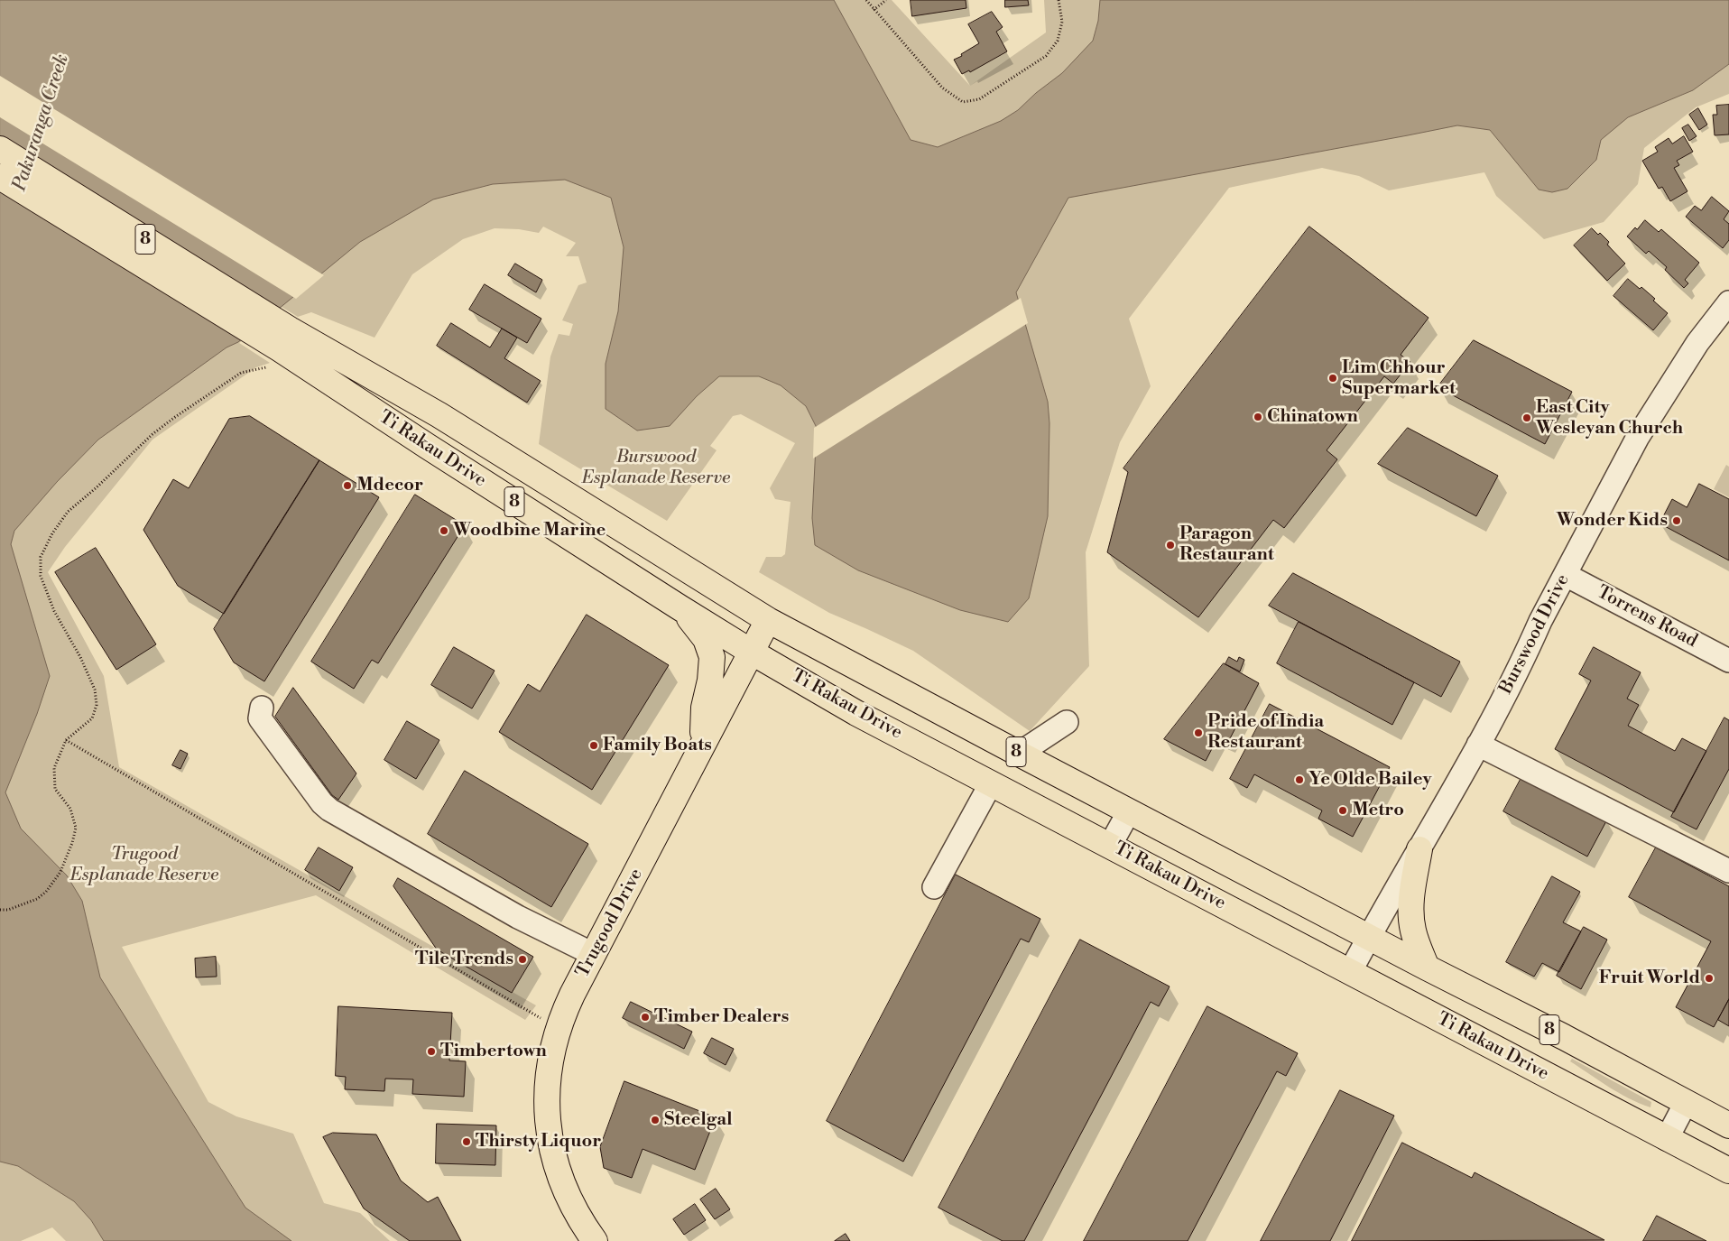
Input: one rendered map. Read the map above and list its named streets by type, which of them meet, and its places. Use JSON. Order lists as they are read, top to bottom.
{
  "streets": {
    "main road": ["8", "Ti Rakau Drive", "Trugood Drive"],
    "street": ["Torrens Road", "Burswood Drive"]
  },
  "crossings": [
    ["Ti Rakau Drive", "Burswood Drive"],
    ["Ti Rakau Drive", "Trugood Drive"],
    ["Torrens Road", "Burswood Drive"]
  ],
  "water": ["Pakuranga Creek"],
  "parks": ["Burswood Esplanade Reserve", "Trugood Esplanade Reserve"],
  "places": [
    "Lim Chhour Supermarket",
    "Chinatown",
    "East City Wesleyan Church",
    "Mdecor",
    "Wonder Kids",
    "Woodbine Marine",
    "Paragon Restaurant",
    "Pride of India Restaurant",
    "Family Boats",
    "Ye Olde Bailey",
    "Metro",
    "Tile Trends",
    "Fruit World",
    "Timber Dealers",
    "Timbertown",
    "Steelgal",
    "Thirsty Liquor"
  ]
}
